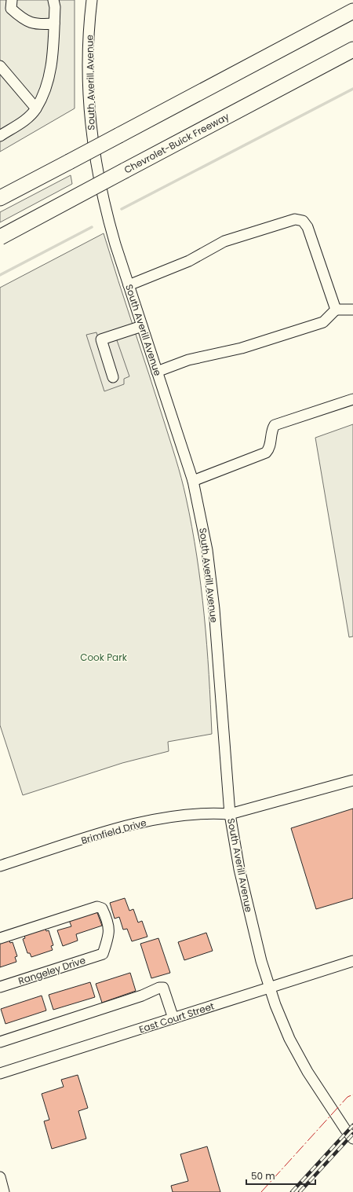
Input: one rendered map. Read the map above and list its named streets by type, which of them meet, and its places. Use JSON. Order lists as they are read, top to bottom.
{
  "streets": {
    "highway": ["Chevrolet-Buick Freeway"],
    "street": [
      "South Averill Avenue",
      "Brimfield Drive",
      "Rangeley Drive",
      "East Court Street"
    ]
  },
  "crossings": [
    ["South Averill Avenue", "Brimfield Drive"],
    ["South Averill Avenue", "East Court Street"]
  ],
  "parks": ["Cook Park"],
  "scale_bar": "50 m"
}
